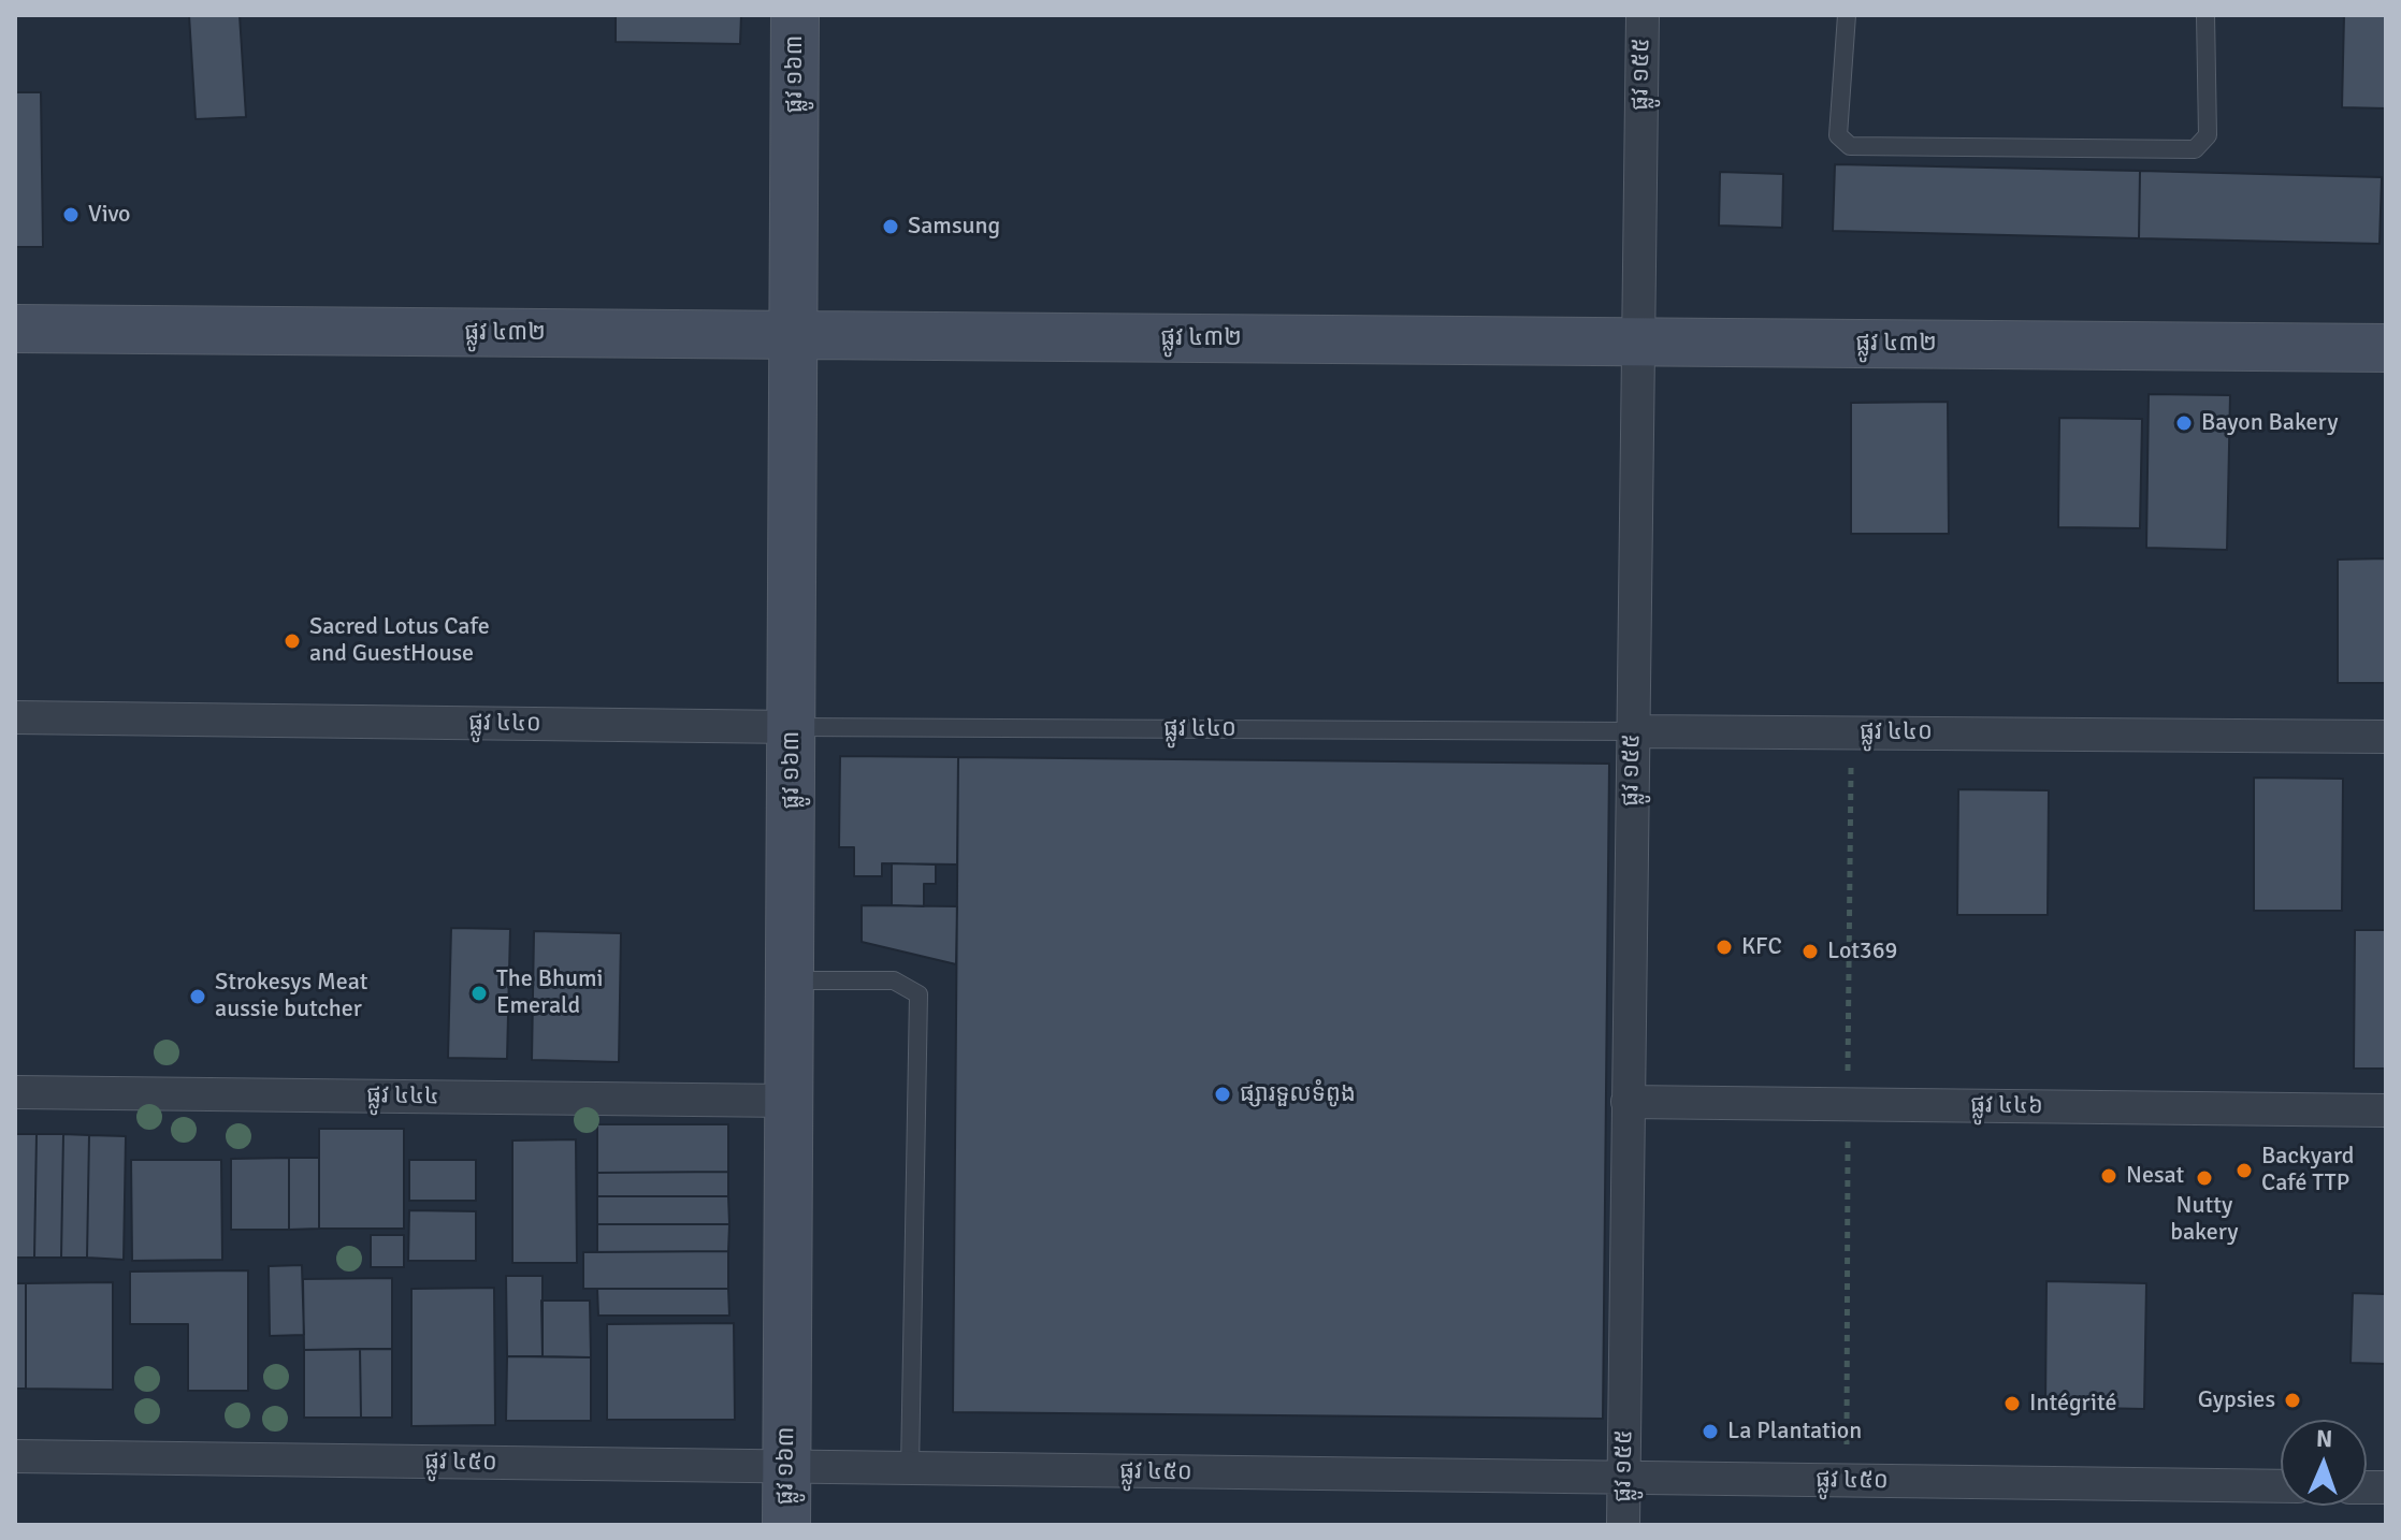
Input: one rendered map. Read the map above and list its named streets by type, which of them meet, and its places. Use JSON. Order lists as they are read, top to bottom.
{
  "streets": {
    "street": [
      "ផ្លូវ ១៦៣",
      "ផ្លូវ ១៥៥",
      "ផ្លូវ ៤៣២",
      "ផ្លូវ ៤៤០",
      "ផ្លូវ ៤៤៤",
      "ផ្លូវ ៤៤៦",
      "ផ្លូវ ៤៥០"
    ]
  },
  "crossings": [
    ["ផ្លូវ ១៦៣", "ផ្លូវ ៤៣២"],
    ["ផ្លូវ ១៦៣", "ផ្លូវ ៤៤០"],
    ["ផ្លូវ ១៦៣", "ផ្លូវ ៤៤៤"],
    ["ផ្លូវ ១៦៣", "ផ្លូវ ៤៥០"],
    ["ផ្លូវ ១៥៥", "ផ្លូវ ៤៣២"],
    ["ផ្លូវ ១៥៥", "ផ្លូវ ៤៤០"],
    ["ផ្លូវ ១៥៥", "ផ្លូវ ៤៤៦"],
    ["ផ្លូវ ១៥៥", "ផ្លូវ ៤៥០"]
  ],
  "places": [
    "Vivo",
    "Samsung",
    "Bayon Bakery",
    "Sacred Lotus Cafe and GuestHouse",
    "KFC",
    "Lot369",
    "The Bhumi Emerald",
    "Strokesys Meat aussie butcher",
    "ផ្សារទួលទំពូង",
    "Backyard Café TTP",
    "Nesat",
    "Nutty bakery",
    "Gypsies",
    "Intégrité",
    "La Plantation"
  ],
  "north": "top"
}
